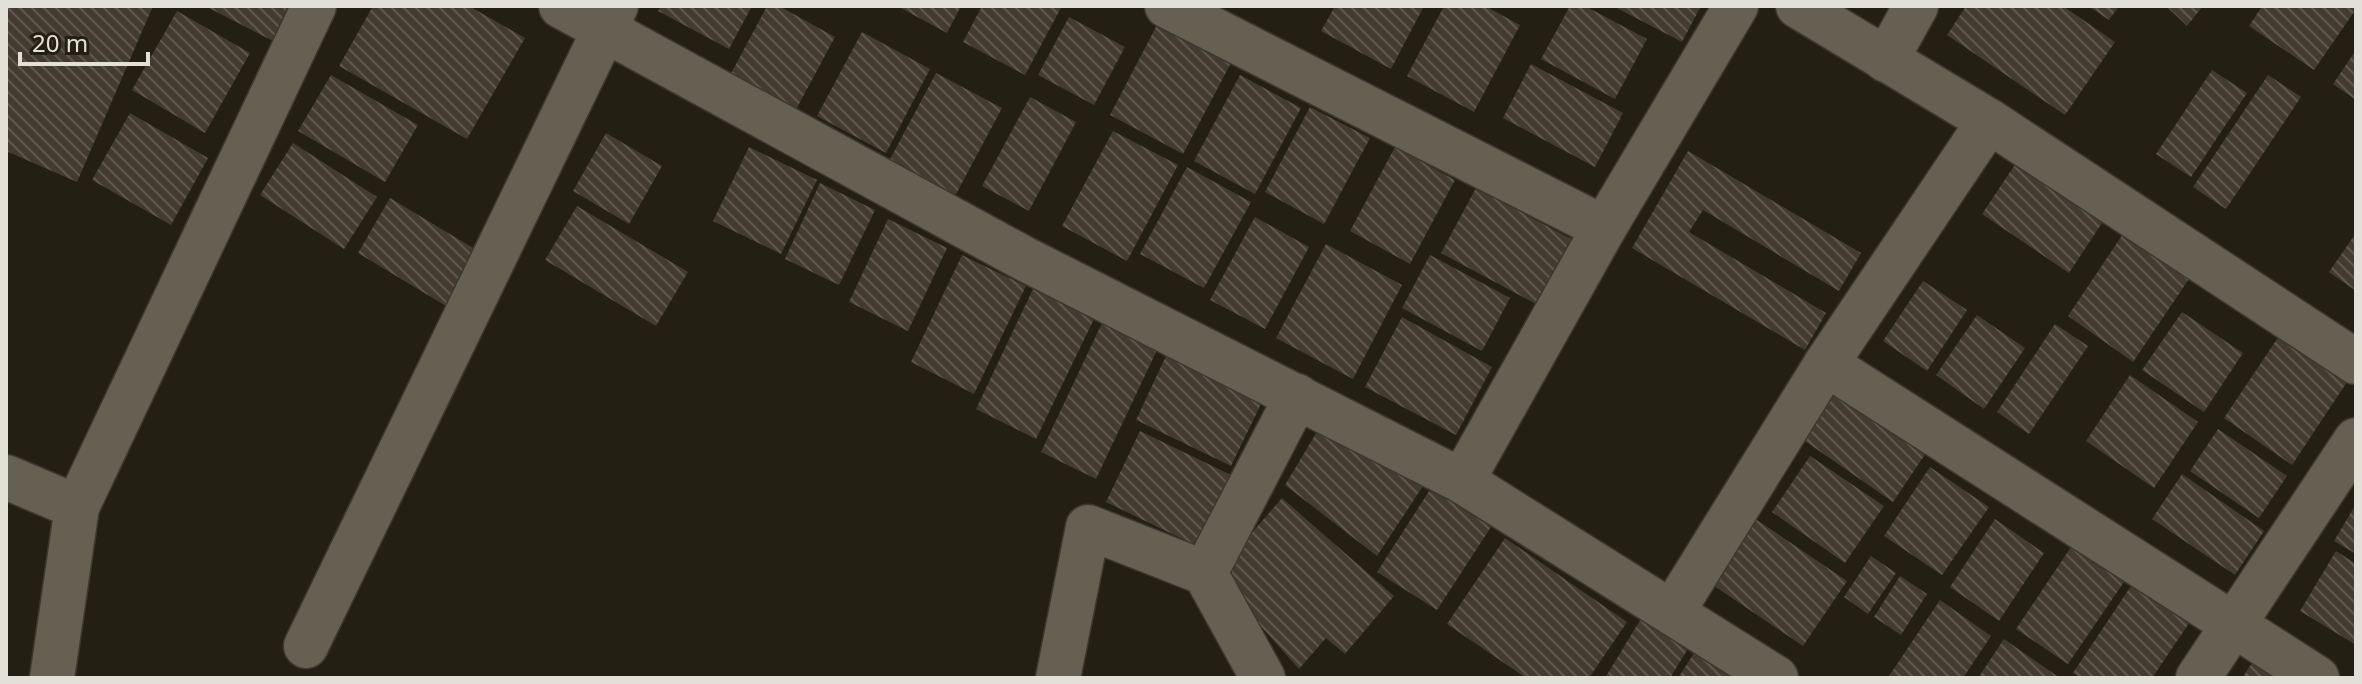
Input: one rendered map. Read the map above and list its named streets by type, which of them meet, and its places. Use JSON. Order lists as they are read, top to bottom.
{
  "scale_bar": "20 m"
}
